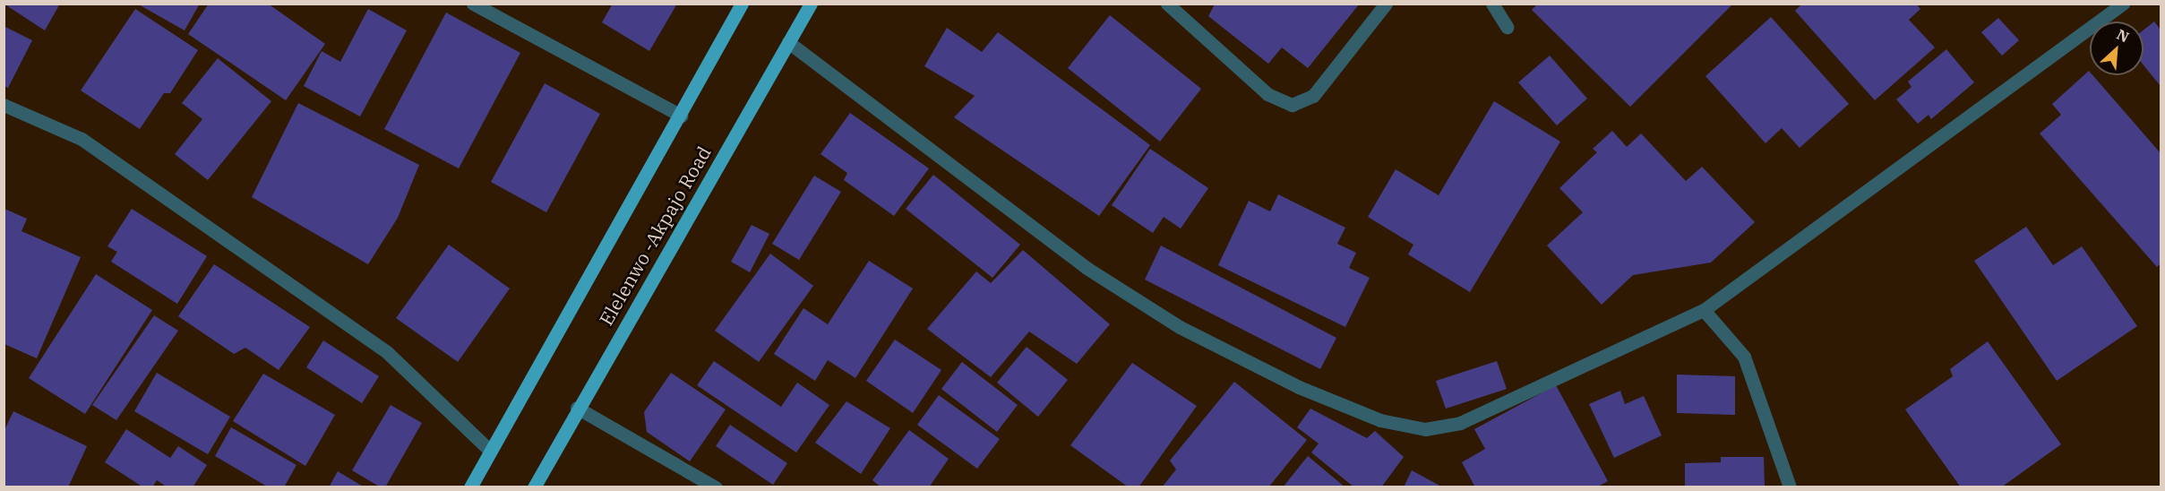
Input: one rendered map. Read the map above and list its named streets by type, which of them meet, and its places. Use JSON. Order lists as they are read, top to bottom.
{
  "streets": {
    "main road": ["Elelenwo -Akpajo Road"]
  },
  "north": "top right"
}
